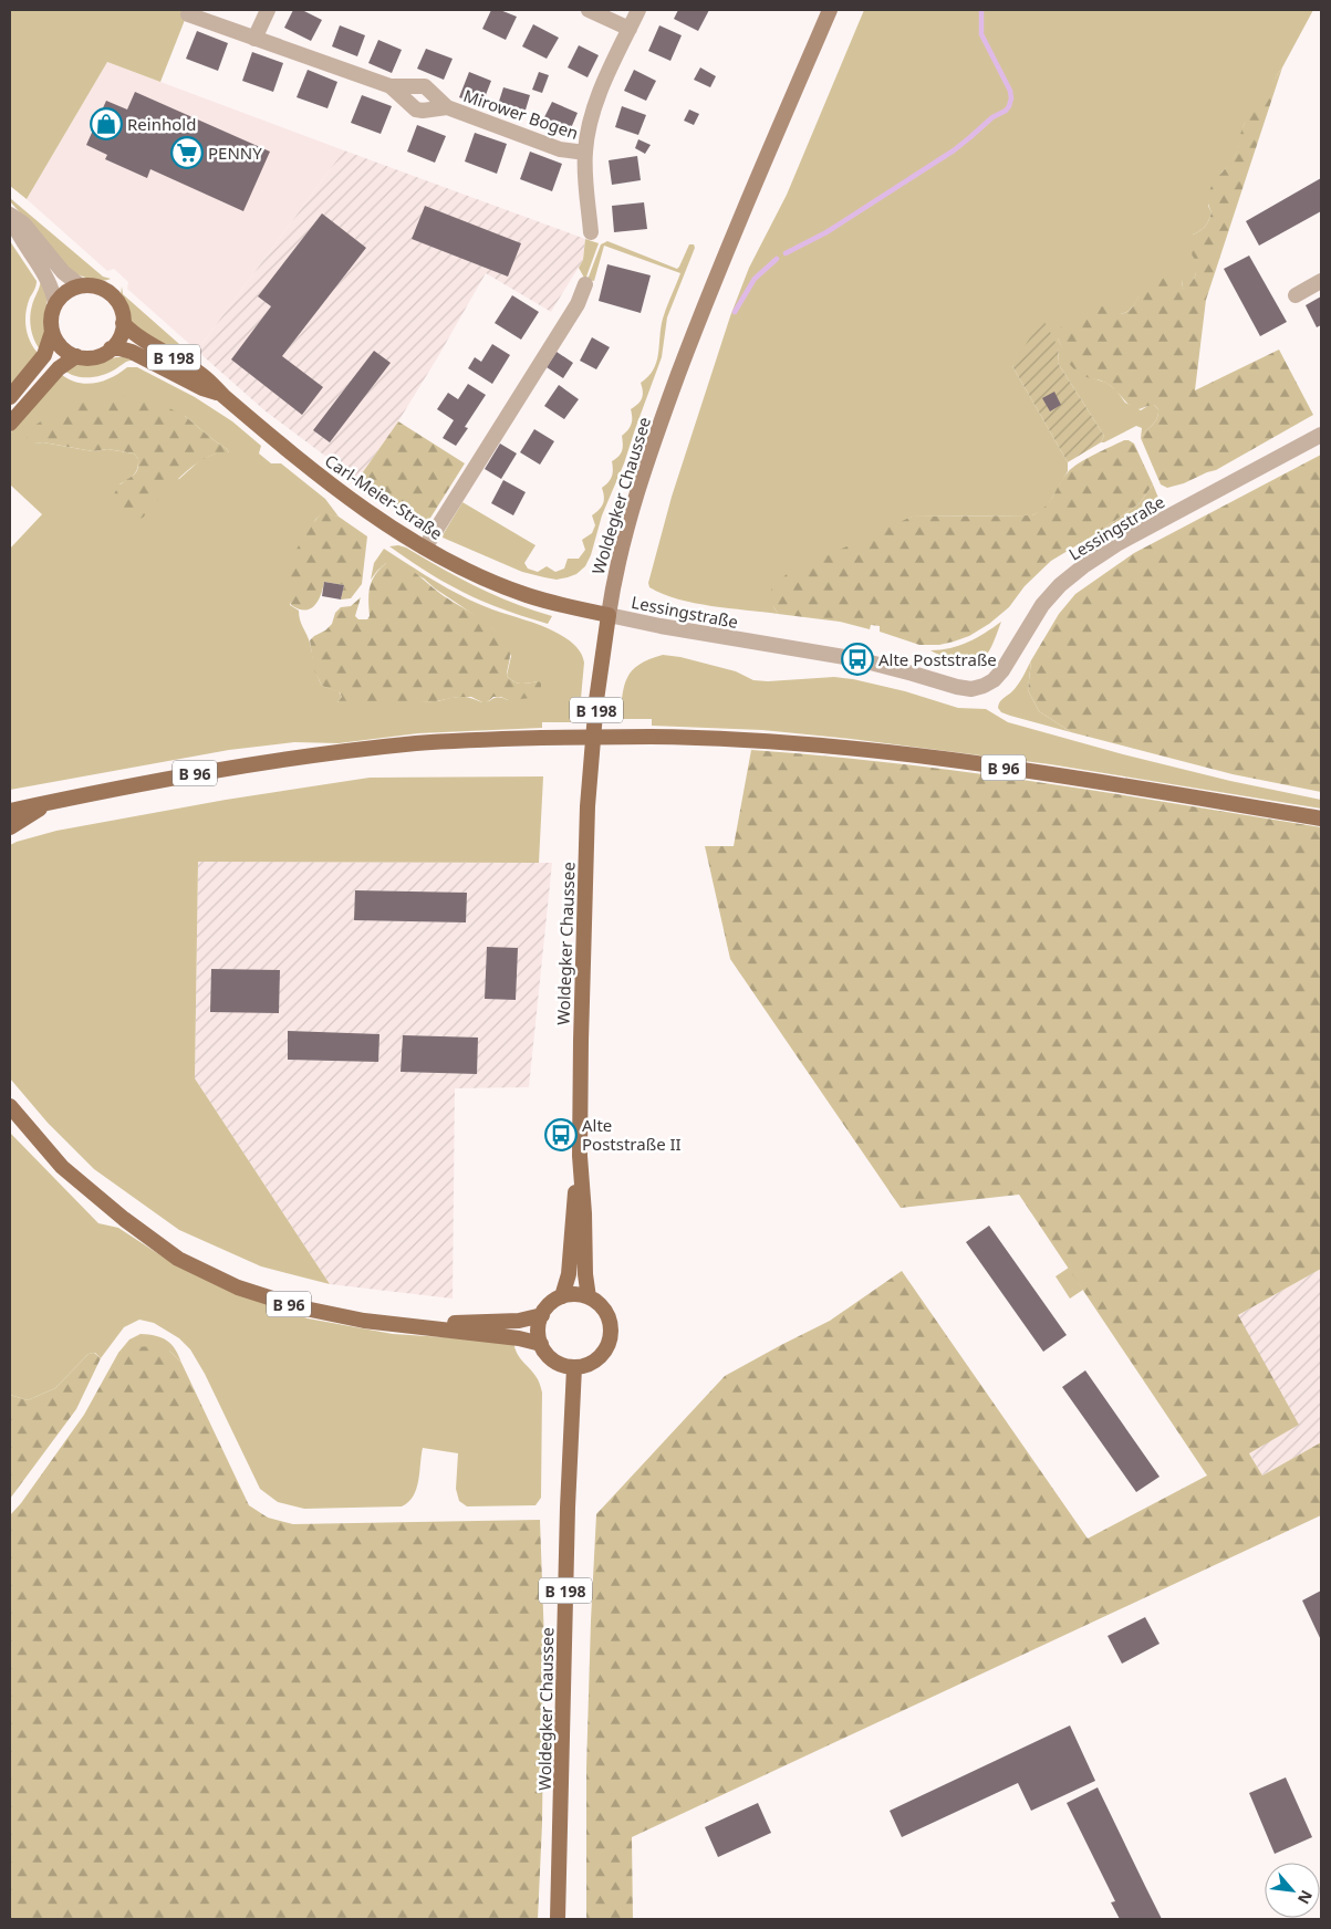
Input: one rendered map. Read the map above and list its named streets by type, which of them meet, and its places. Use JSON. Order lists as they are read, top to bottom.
{
  "streets": {
    "main road": [
      "B 198",
      "Woldegker Chaussee",
      "Carl-Meier-Straße",
      "B 96"
    ],
    "street": ["Mirower Bogen", "Lessingstraße"]
  },
  "crossings": [
    ["Woldegker Chaussee", "Carl-Meier-Straße"],
    ["Woldegker Chaussee", "Lessingstraße"],
    ["Woldegker Chaussee", "B 96"],
    ["Carl-Meier-Straße", "Lessingstraße"]
  ],
  "places": {
    "shop": ["Reinhold"],
    "supermarket": ["PENNY"],
    "bus stop": ["Alte Poststraße", "Alte Poststraße II"]
  },
  "north": "bottom right"
}
